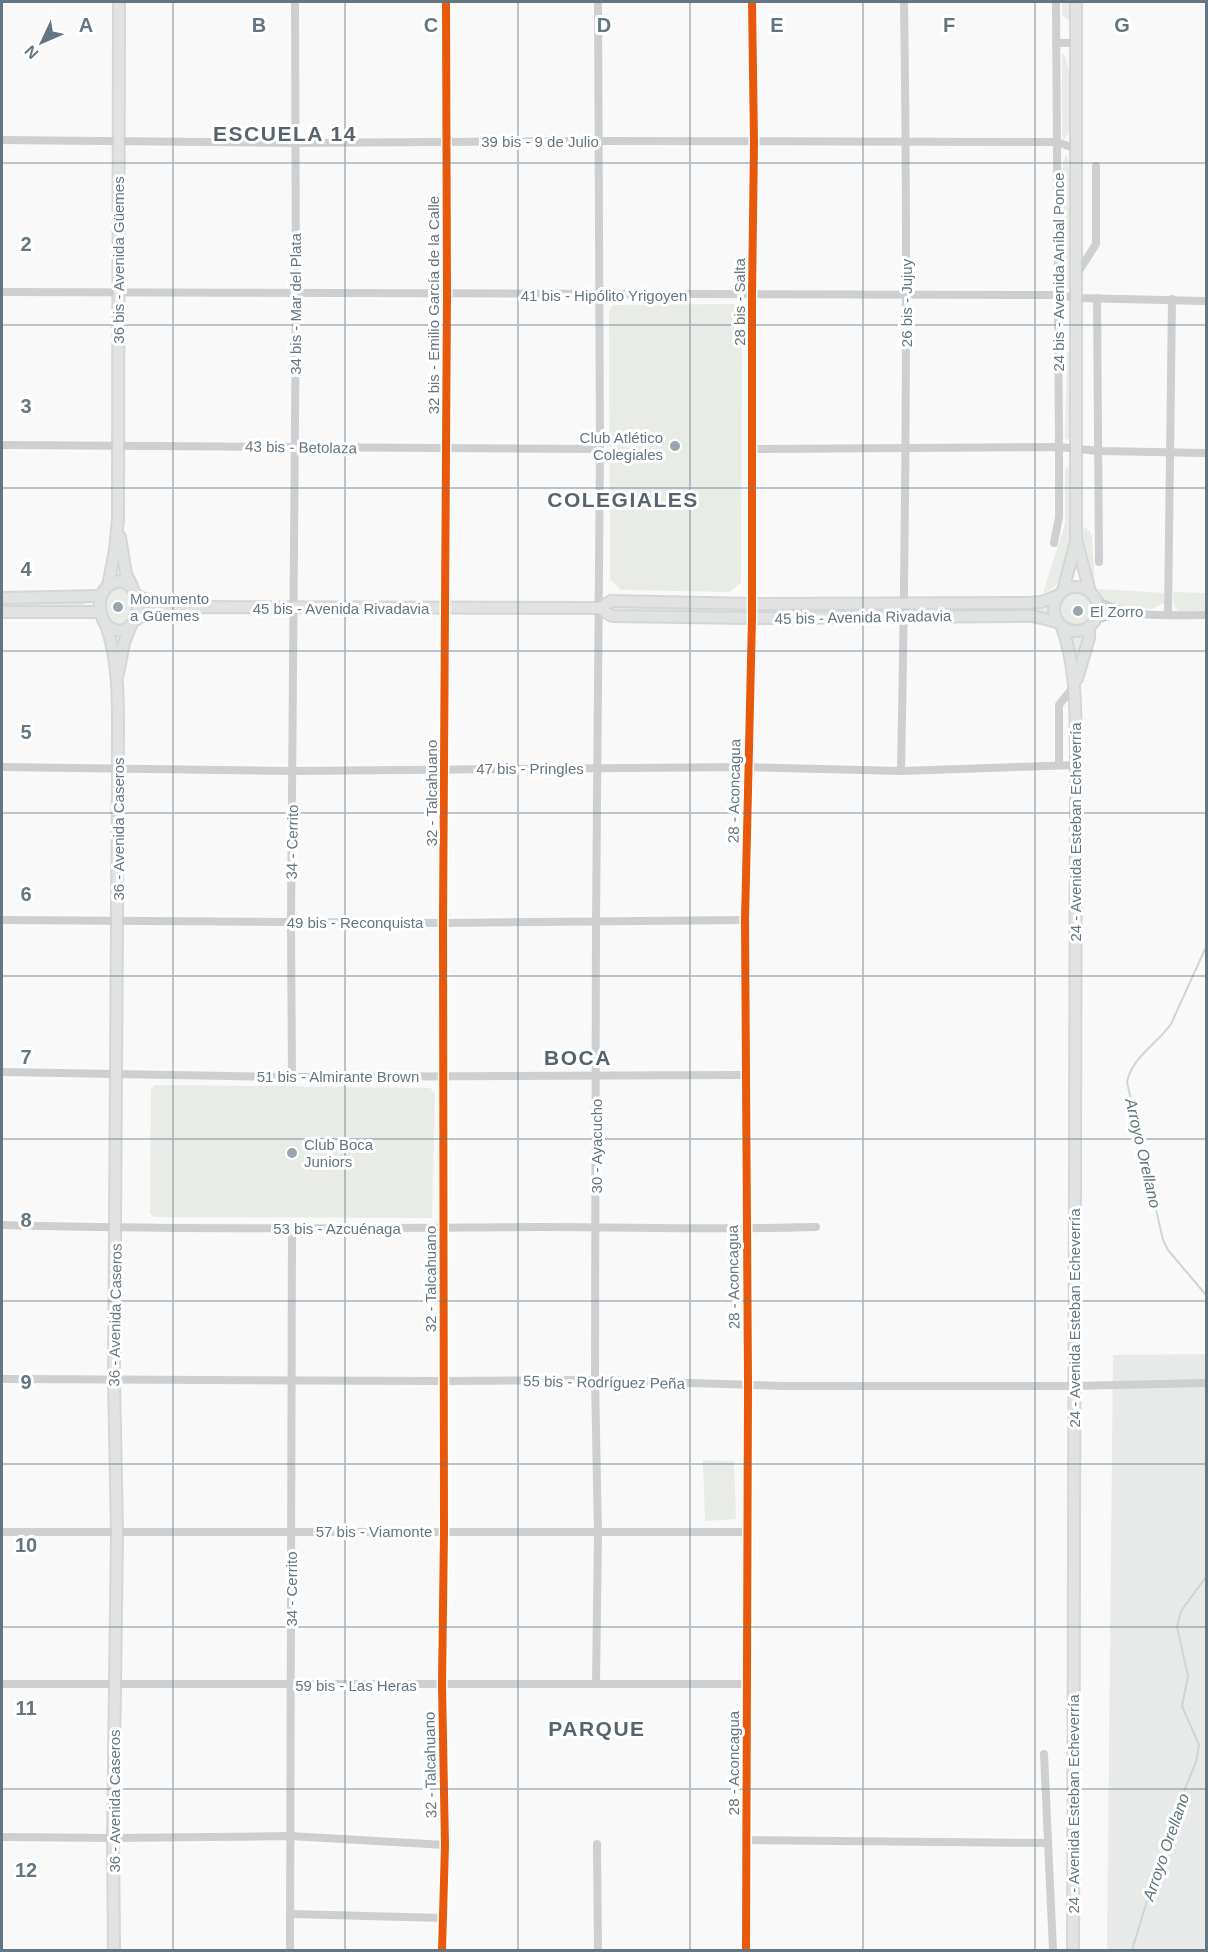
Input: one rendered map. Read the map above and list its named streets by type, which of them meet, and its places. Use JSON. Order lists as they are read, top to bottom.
{
  "streets": {
    "main road": [
      "36 bis - Avenida Güemes",
      "24 bis - Avenida Aníbal Ponce",
      "45 bis - Avenida Rivadavia",
      "36 - Avenida Caseros",
      "24 - Avenida Esteban Echeverría"
    ],
    "street": [
      "39 bis - 9 de Julio",
      "41 bis - Hipólito Yrigoyen",
      "28 bis - Salta",
      "26 bis - Jujuy",
      "34 bis - Mar del Plata",
      "32 bis - Emilio García de la Calle",
      "43 bis - Betolaza",
      "47 bis - Pringles",
      "28 - Aconcagua",
      "32 - Talcahuano",
      "34 - Cerrito",
      "49 bis - Reconquista",
      "51 bis - Almirante Brown",
      "30 - Ayacucho",
      "53 bis - Azcuénaga",
      "55 bis - Rodríguez Peña",
      "57 bis - Viamonte",
      "59 bis - Las Heras"
    ]
  },
  "crossings": [
    ["39 bis - 9 de Julio", "36 bis - Avenida Güemes"],
    ["39 bis - 9 de Julio", "24 bis - Avenida Aníbal Ponce"],
    ["39 bis - 9 de Julio", "28 bis - Salta"],
    ["39 bis - 9 de Julio", "26 bis - Jujuy"],
    ["39 bis - 9 de Julio", "34 bis - Mar del Plata"],
    ["39 bis - 9 de Julio", "32 bis - Emilio García de la Calle"],
    ["39 bis - 9 de Julio", "30 - Ayacucho"],
    ["36 bis - Avenida Güemes", "41 bis - Hipólito Yrigoyen"],
    ["36 bis - Avenida Güemes", "43 bis - Betolaza"],
    ["36 bis - Avenida Güemes", "45 bis - Avenida Rivadavia"],
    ["36 bis - Avenida Güemes", "36 - Avenida Caseros"],
    ["24 bis - Avenida Aníbal Ponce", "41 bis - Hipólito Yrigoyen"],
    ["24 bis - Avenida Aníbal Ponce", "45 bis - Avenida Rivadavia"],
    ["24 bis - Avenida Aníbal Ponce", "24 - Avenida Esteban Echeverría"],
    ["41 bis - Hipólito Yrigoyen", "28 bis - Salta"],
    ["41 bis - Hipólito Yrigoyen", "26 bis - Jujuy"],
    ["41 bis - Hipólito Yrigoyen", "34 bis - Mar del Plata"],
    ["41 bis - Hipólito Yrigoyen", "32 bis - Emilio García de la Calle"],
    ["41 bis - Hipólito Yrigoyen", "30 - Ayacucho"],
    ["28 bis - Salta", "45 bis - Avenida Rivadavia"],
    ["28 bis - Salta", "28 - Aconcagua"],
    ["26 bis - Jujuy", "45 bis - Avenida Rivadavia"],
    ["26 bis - Jujuy", "47 bis - Pringles"],
    ["34 bis - Mar del Plata", "43 bis - Betolaza"],
    ["34 bis - Mar del Plata", "45 bis - Avenida Rivadavia"],
    ["34 bis - Mar del Plata", "34 - Cerrito"],
    ["32 bis - Emilio García de la Calle", "43 bis - Betolaza"],
    ["32 bis - Emilio García de la Calle", "45 bis - Avenida Rivadavia"],
    ["32 bis - Emilio García de la Calle", "32 - Talcahuano"],
    ["43 bis - Betolaza", "30 - Ayacucho"],
    ["45 bis - Avenida Rivadavia", "28 - Aconcagua"],
    ["45 bis - Avenida Rivadavia", "32 - Talcahuano"],
    ["45 bis - Avenida Rivadavia", "36 - Avenida Caseros"],
    ["45 bis - Avenida Rivadavia", "24 - Avenida Esteban Echeverría"],
    ["45 bis - Avenida Rivadavia", "34 - Cerrito"],
    ["45 bis - Avenida Rivadavia", "30 - Ayacucho"],
    ["47 bis - Pringles", "28 - Aconcagua"],
    ["47 bis - Pringles", "32 - Talcahuano"],
    ["47 bis - Pringles", "36 - Avenida Caseros"],
    ["47 bis - Pringles", "24 - Avenida Esteban Echeverría"],
    ["47 bis - Pringles", "34 - Cerrito"],
    ["47 bis - Pringles", "30 - Ayacucho"],
    ["28 - Aconcagua", "49 bis - Reconquista"],
    ["28 - Aconcagua", "51 bis - Almirante Brown"],
    ["28 - Aconcagua", "53 bis - Azcuénaga"],
    ["28 - Aconcagua", "55 bis - Rodríguez Peña"],
    ["28 - Aconcagua", "57 bis - Viamonte"],
    ["28 - Aconcagua", "59 bis - Las Heras"],
    ["32 - Talcahuano", "49 bis - Reconquista"],
    ["32 - Talcahuano", "51 bis - Almirante Brown"],
    ["32 - Talcahuano", "53 bis - Azcuénaga"],
    ["32 - Talcahuano", "55 bis - Rodríguez Peña"],
    ["32 - Talcahuano", "57 bis - Viamonte"],
    ["32 - Talcahuano", "59 bis - Las Heras"],
    ["36 - Avenida Caseros", "49 bis - Reconquista"],
    ["36 - Avenida Caseros", "51 bis - Almirante Brown"],
    ["36 - Avenida Caseros", "53 bis - Azcuénaga"],
    ["36 - Avenida Caseros", "55 bis - Rodríguez Peña"],
    ["36 - Avenida Caseros", "57 bis - Viamonte"],
    ["36 - Avenida Caseros", "59 bis - Las Heras"],
    ["24 - Avenida Esteban Echeverría", "55 bis - Rodríguez Peña"],
    ["34 - Cerrito", "49 bis - Reconquista"],
    ["34 - Cerrito", "51 bis - Almirante Brown"],
    ["34 - Cerrito", "53 bis - Azcuénaga"],
    ["34 - Cerrito", "55 bis - Rodríguez Peña"],
    ["34 - Cerrito", "57 bis - Viamonte"],
    ["34 - Cerrito", "59 bis - Las Heras"],
    ["49 bis - Reconquista", "30 - Ayacucho"],
    ["51 bis - Almirante Brown", "30 - Ayacucho"],
    ["30 - Ayacucho", "53 bis - Azcuénaga"],
    ["30 - Ayacucho", "55 bis - Rodríguez Peña"],
    ["30 - Ayacucho", "57 bis - Viamonte"],
    ["30 - Ayacucho", "59 bis - Las Heras"]
  ],
  "districts": [
    "ESCUELA 14",
    "COLEGIALES",
    "BOCA",
    "PARQUE"
  ],
  "water": ["Arroyo Orellano"],
  "places": [
    "Club Atlético Colegiales",
    "Monumento a Güemes",
    "El Zorro",
    "Club Boca Juniors"
  ],
  "north": "bottom left",
  "grid": {
    "columns": [
      "A",
      "B",
      "C",
      "D",
      "E",
      "F",
      "G"
    ],
    "rows": [
      "2",
      "3",
      "4",
      "5",
      "6",
      "7",
      "8",
      "9",
      "10",
      "11",
      "12"
    ]
  }
}
